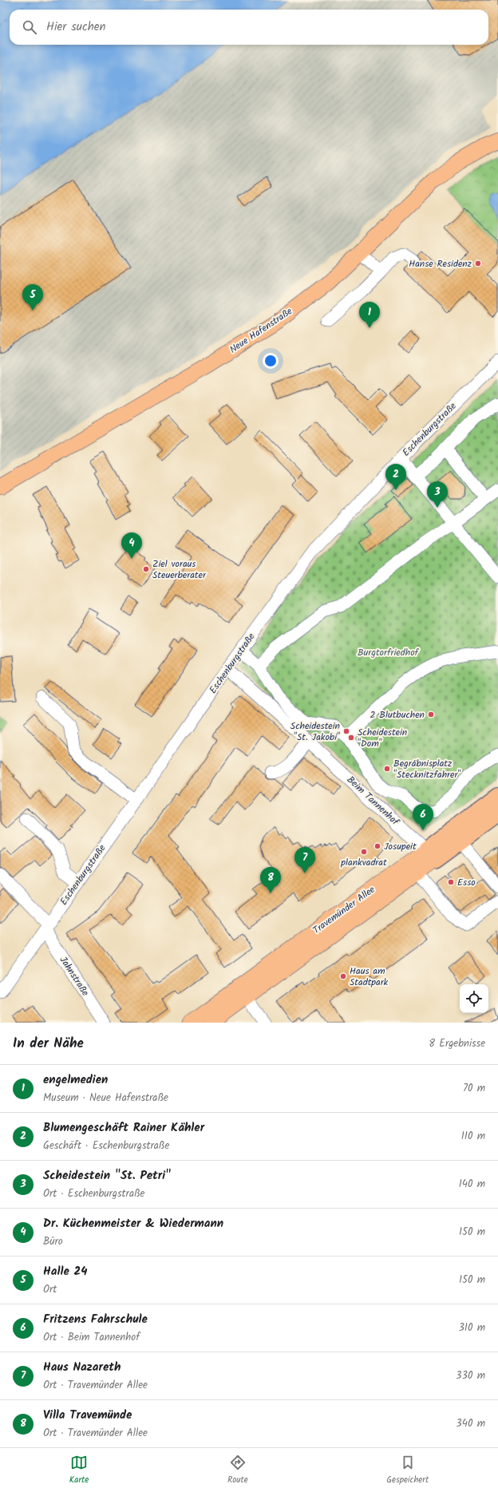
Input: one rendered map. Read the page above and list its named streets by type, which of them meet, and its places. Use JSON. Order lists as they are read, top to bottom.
{
  "streets": {
    "highway": ["Travemünder Allee"],
    "main road": ["Neue Hafenstraße"],
    "street": ["Eschenburgstraße", "Beim Tannenhof", "Jahnstraße"]
  },
  "crossings": [
    ["Eschenburgstraße", "Beim Tannenhof"],
    ["Eschenburgstraße", "Jahnstraße"],
    ["Beim Tannenhof", "Travemünder Allee"]
  ],
  "parks": ["Burgtorfriedhof"],
  "places": [
    "Hanse Residenz",
    "Ziel voraus Steuerberater",
    "2 Blutbuchen",
    "Scheidestein \"St. Jakobi\"",
    "Scheidestein \"Dom\"",
    "Begräbnisplatz \"Stecknitzfahrer\"",
    "Josupeit",
    "plankvadrat",
    "Esso",
    "Haus am Stadtpark"
  ],
  "page": {
    "search": "Hier suchen",
    "pins": [
      "5",
      "1",
      "2",
      "3",
      "4",
      "6",
      "7",
      "8"
    ],
    "heading": ["In der Nähe", "8 Ergebnisse"],
    "list": [
      {
        "mark": "1",
        "name": "engelmedien",
        "note": "Museum · Neue Hafenstraße",
        "value": "70 m"
      },
      {
        "mark": "2",
        "name": "Blumengeschäft Rainer Kähler",
        "note": "Geschäft · Eschenburgstraße",
        "value": "110 m"
      },
      {
        "mark": "3",
        "name": "Scheidestein \"St. Petri\"",
        "note": "Ort · Eschenburgstraße",
        "value": "140 m"
      },
      {
        "mark": "4",
        "name": "Dr. Küchenmeister & Wiedermann",
        "note": "Büro",
        "value": "150 m"
      },
      {
        "mark": "5",
        "name": "Halle 24",
        "note": "Ort",
        "value": "150 m"
      },
      {
        "mark": "6",
        "name": "Fritzens Fahrschule",
        "note": "Ort · Beim Tannenhof",
        "value": "310 m"
      },
      {
        "mark": "7",
        "name": "Haus Nazareth",
        "note": "Ort · Travemünder Allee",
        "value": "330 m"
      },
      {
        "mark": "8",
        "name": "Villa Travemünde",
        "note": "Ort · Travemünder Allee",
        "value": "340 m"
      }
    ],
    "nav": ["Karte", "Route", "Gespeichert"]
  }
}
